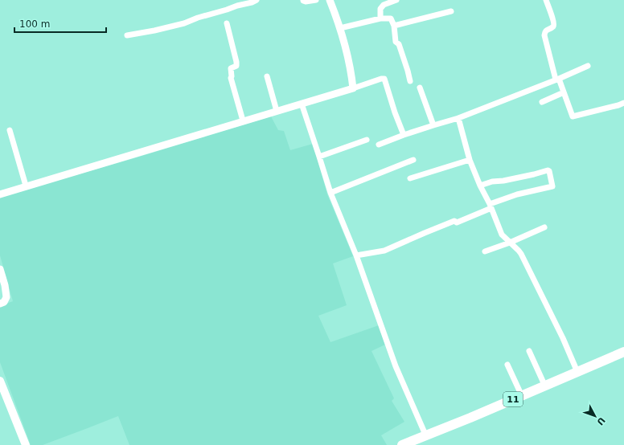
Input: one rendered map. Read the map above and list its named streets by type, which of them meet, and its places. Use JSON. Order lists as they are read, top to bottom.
{
  "streets": {
    "highway": ["11"]
  },
  "scale_bar": "100 m",
  "north": "bottom right"
}
